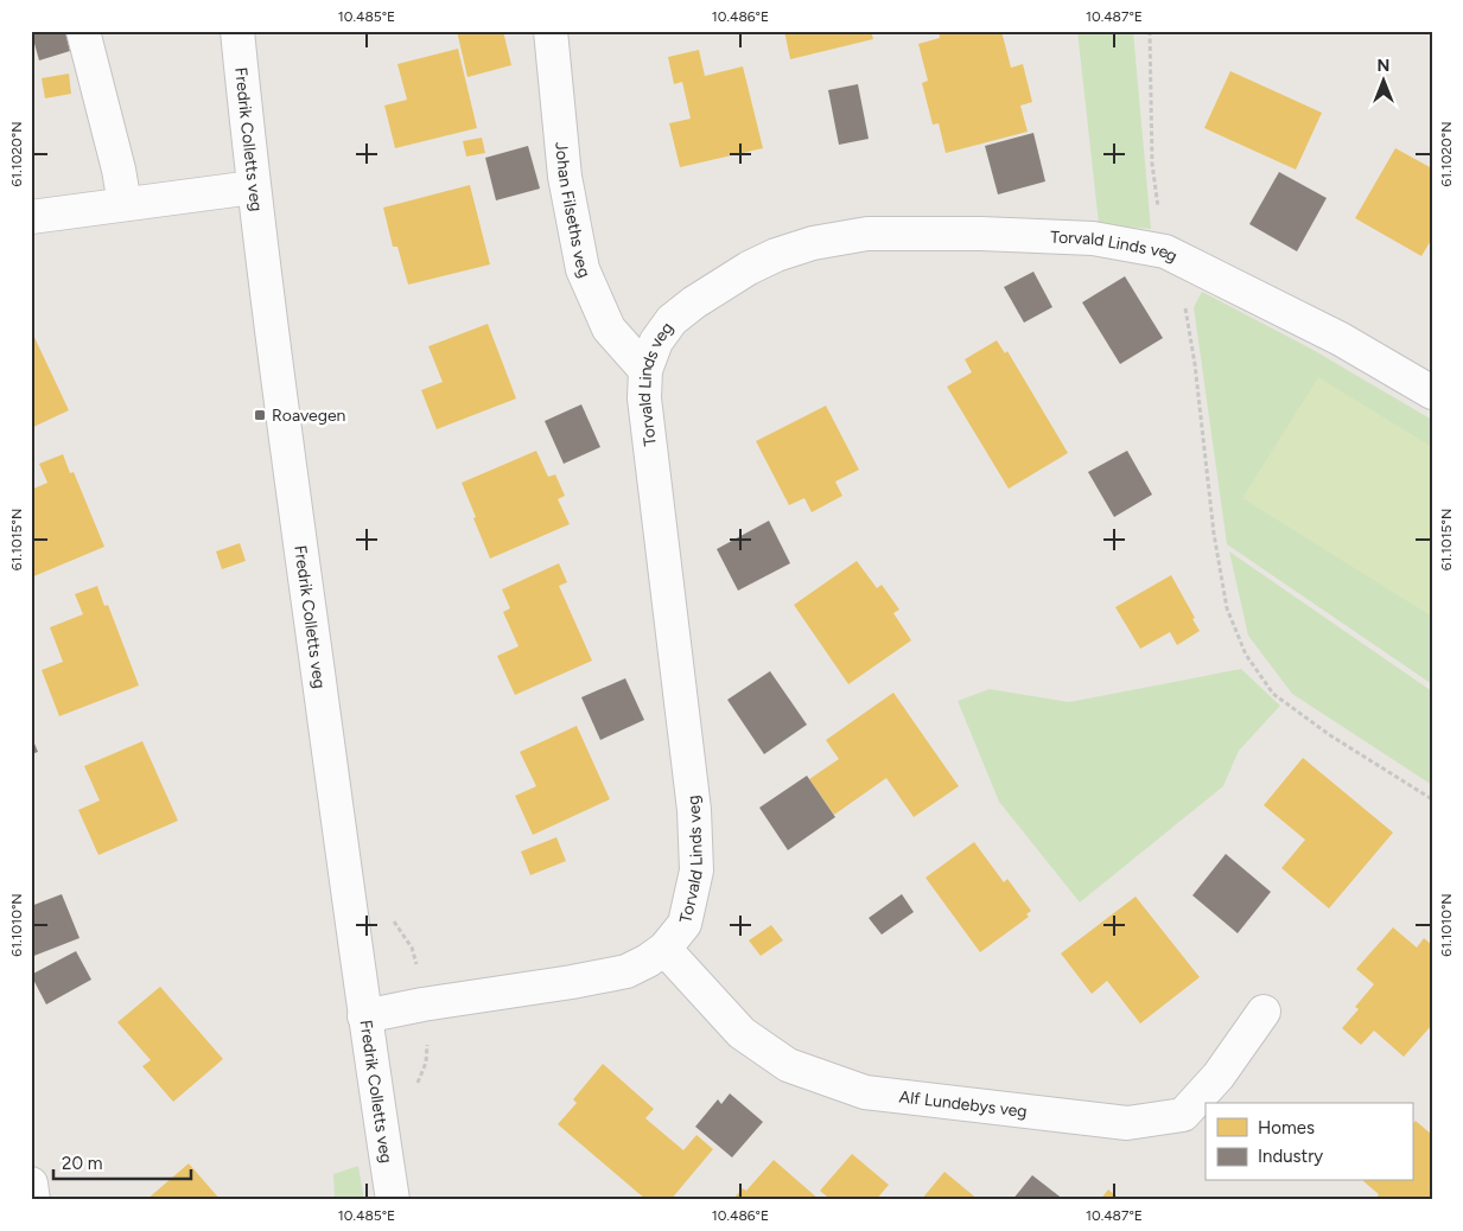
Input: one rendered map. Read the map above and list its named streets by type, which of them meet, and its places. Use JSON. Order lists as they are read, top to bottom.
{
  "streets": {
    "street": [
      "Fredrik Colletts veg",
      "Johan Filseths veg",
      "Torvald Linds veg",
      "Alf Lundebys veg"
    ]
  },
  "crossings": [
    ["Fredrik Colletts veg", "Torvald Linds veg"],
    ["Johan Filseths veg", "Torvald Linds veg"],
    ["Torvald Linds veg", "Alf Lundebys veg"]
  ],
  "places": {
    "transit": ["Roavegen"]
  },
  "legend": ["Homes", "Industry"],
  "scale_bar": "20 m",
  "north": "top",
  "coordinates": [
    "10.485°E",
    "10.486°E",
    "10.487°E",
    "61.1020°N",
    "61.1015°N",
    "61.1010°N"
  ]
}
